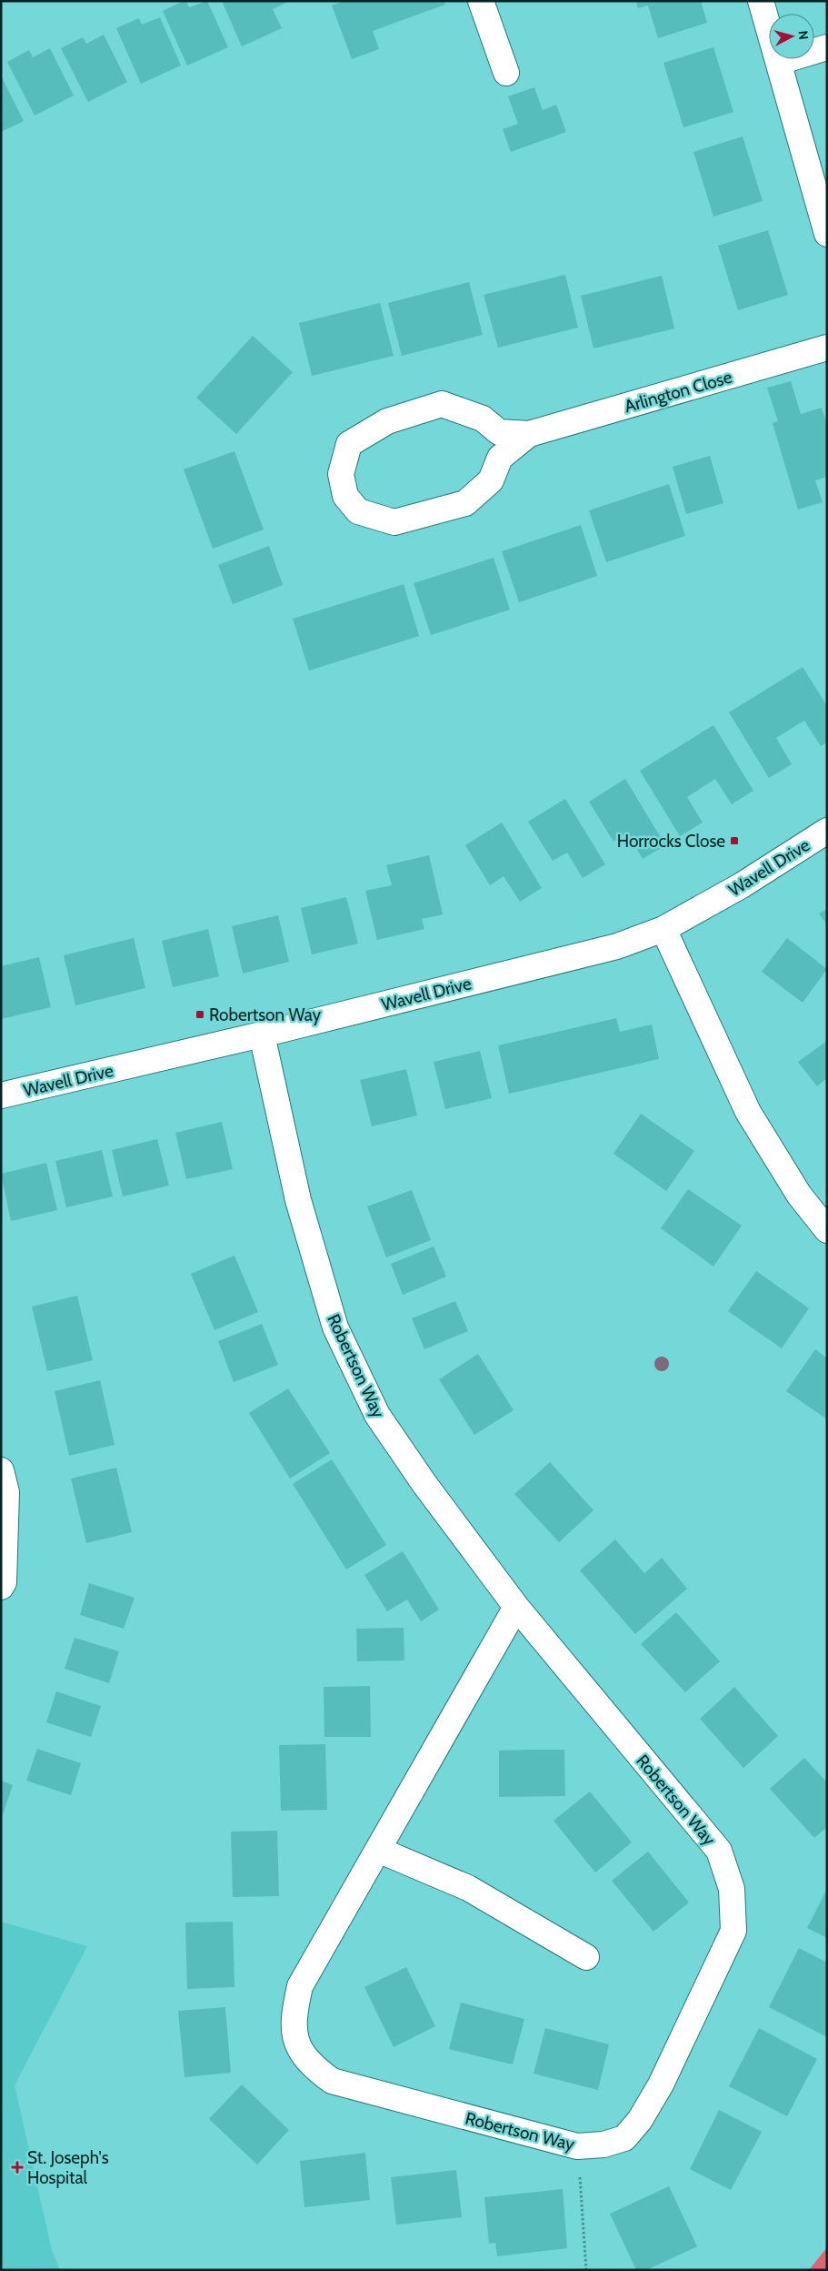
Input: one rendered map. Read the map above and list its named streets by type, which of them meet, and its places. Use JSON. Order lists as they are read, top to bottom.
{
  "streets": {
    "street": ["Arlington Close", "Wavell Drive", "Robertson Way"]
  },
  "crossings": [
    ["Wavell Drive", "Robertson Way"]
  ],
  "places": {
    "transit": ["Horrocks Close", "Robertson Way"],
    "health": ["St. Joseph's Hospital"]
  },
  "north": "right"
}
